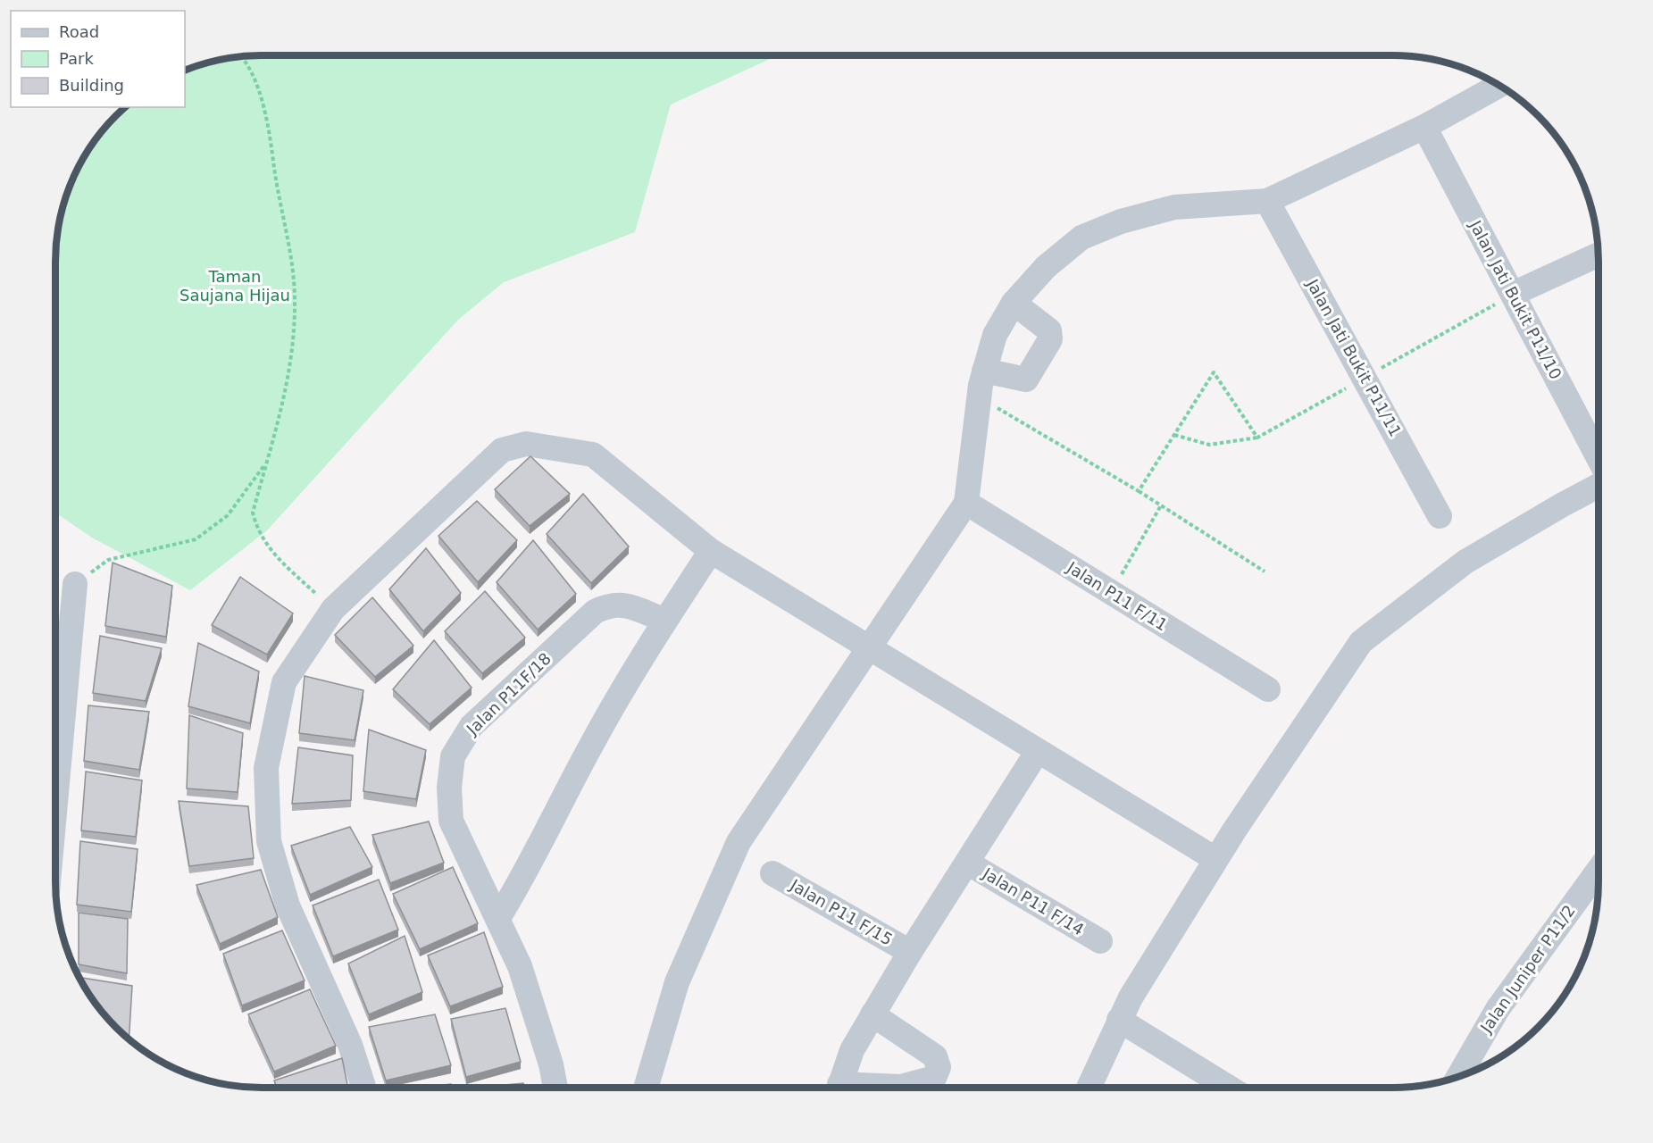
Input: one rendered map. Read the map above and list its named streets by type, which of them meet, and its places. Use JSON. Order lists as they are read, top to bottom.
{
  "streets": {
    "street": [
      "Jalan Jati Bukit P11/10",
      "Jalan Jati Bukit P11/11",
      "Jalan P11 F/11",
      "Jalan P11F/18",
      "Jalan P11 F/14",
      "Jalan P11 F/15",
      "Jalan Juniper P11/2"
    ]
  },
  "parks": ["Taman Saujana Hijau"],
  "legend": ["Road", "Park", "Building"]
}
